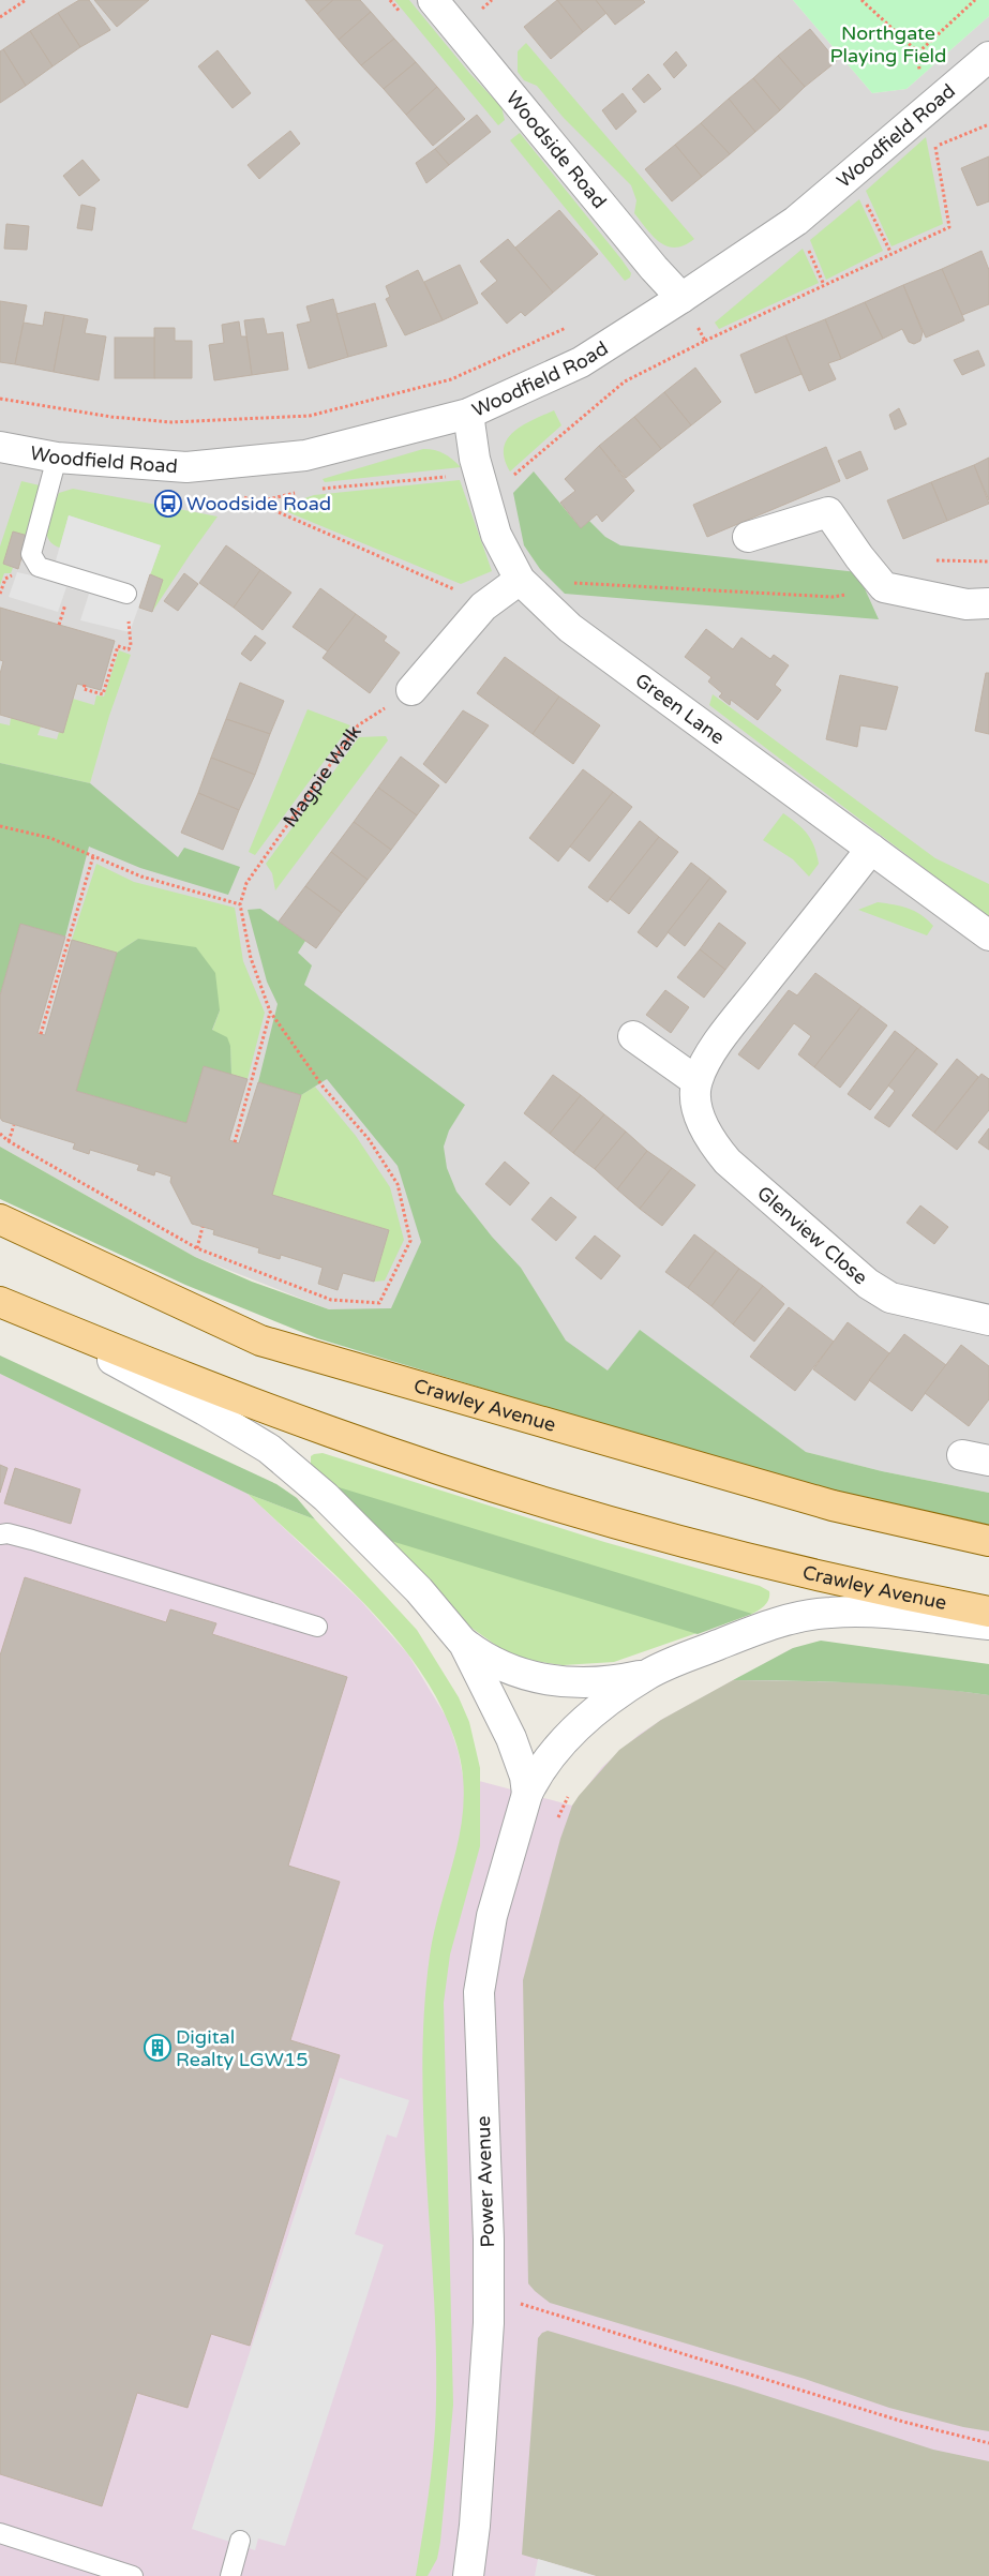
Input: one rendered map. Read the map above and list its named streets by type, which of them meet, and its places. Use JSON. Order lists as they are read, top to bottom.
{
  "streets": {
    "main road": ["Crawley Avenue"],
    "street": [
      "Woodfield Road",
      "Woodside Road",
      "Green Lane",
      "Glenview Close",
      "Power Avenue"
    ],
    "path": ["Magpie Walk"]
  },
  "crossings": [
    ["Woodfield Road", "Woodside Road"],
    ["Woodfield Road", "Green Lane"]
  ],
  "parks": ["Northgate Playing Field"],
  "places": {
    "bus stop": ["Woodside Road"],
    "building": ["Digital Realty LGW15"]
  }
}
